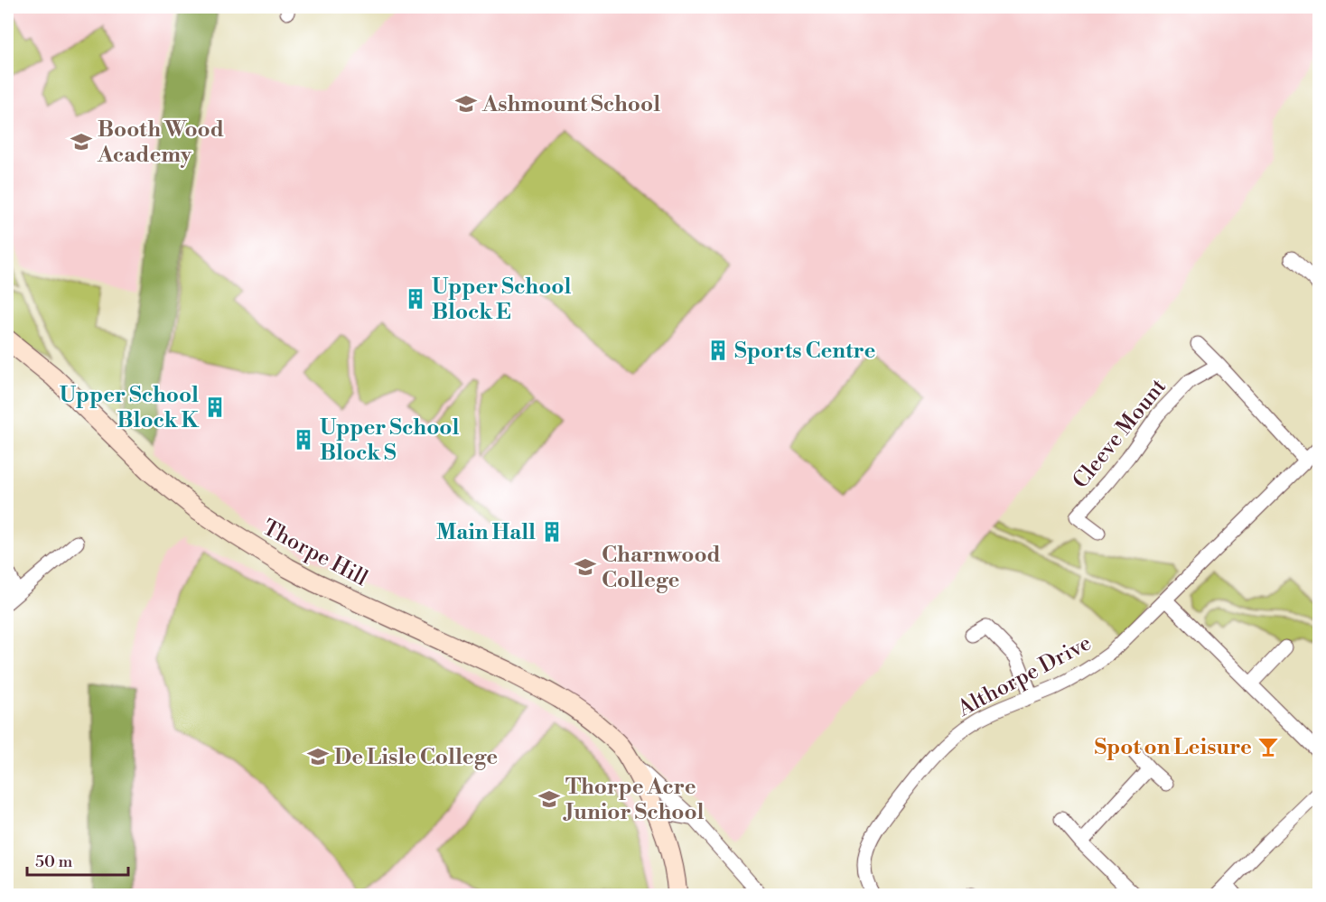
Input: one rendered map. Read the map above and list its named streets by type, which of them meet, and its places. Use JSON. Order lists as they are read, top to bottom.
{
  "streets": {
    "street": ["Cleeve Mount", "Thorpe Hill", "Althorpe Drive"]
  },
  "places": {
    "school or university": [
      "Ashmount School",
      "Booth Wood Academy",
      "Charnwood College",
      "De Lisle College",
      "Thorpe Acre Junior School"
    ],
    "building": [
      "Upper School Block E",
      "Sports Centre",
      "Upper School Block K",
      "Upper School Block S",
      "Main Hall"
    ],
    "bar": ["Spot on Leisure"]
  },
  "scale_bar": "50 m"
}
